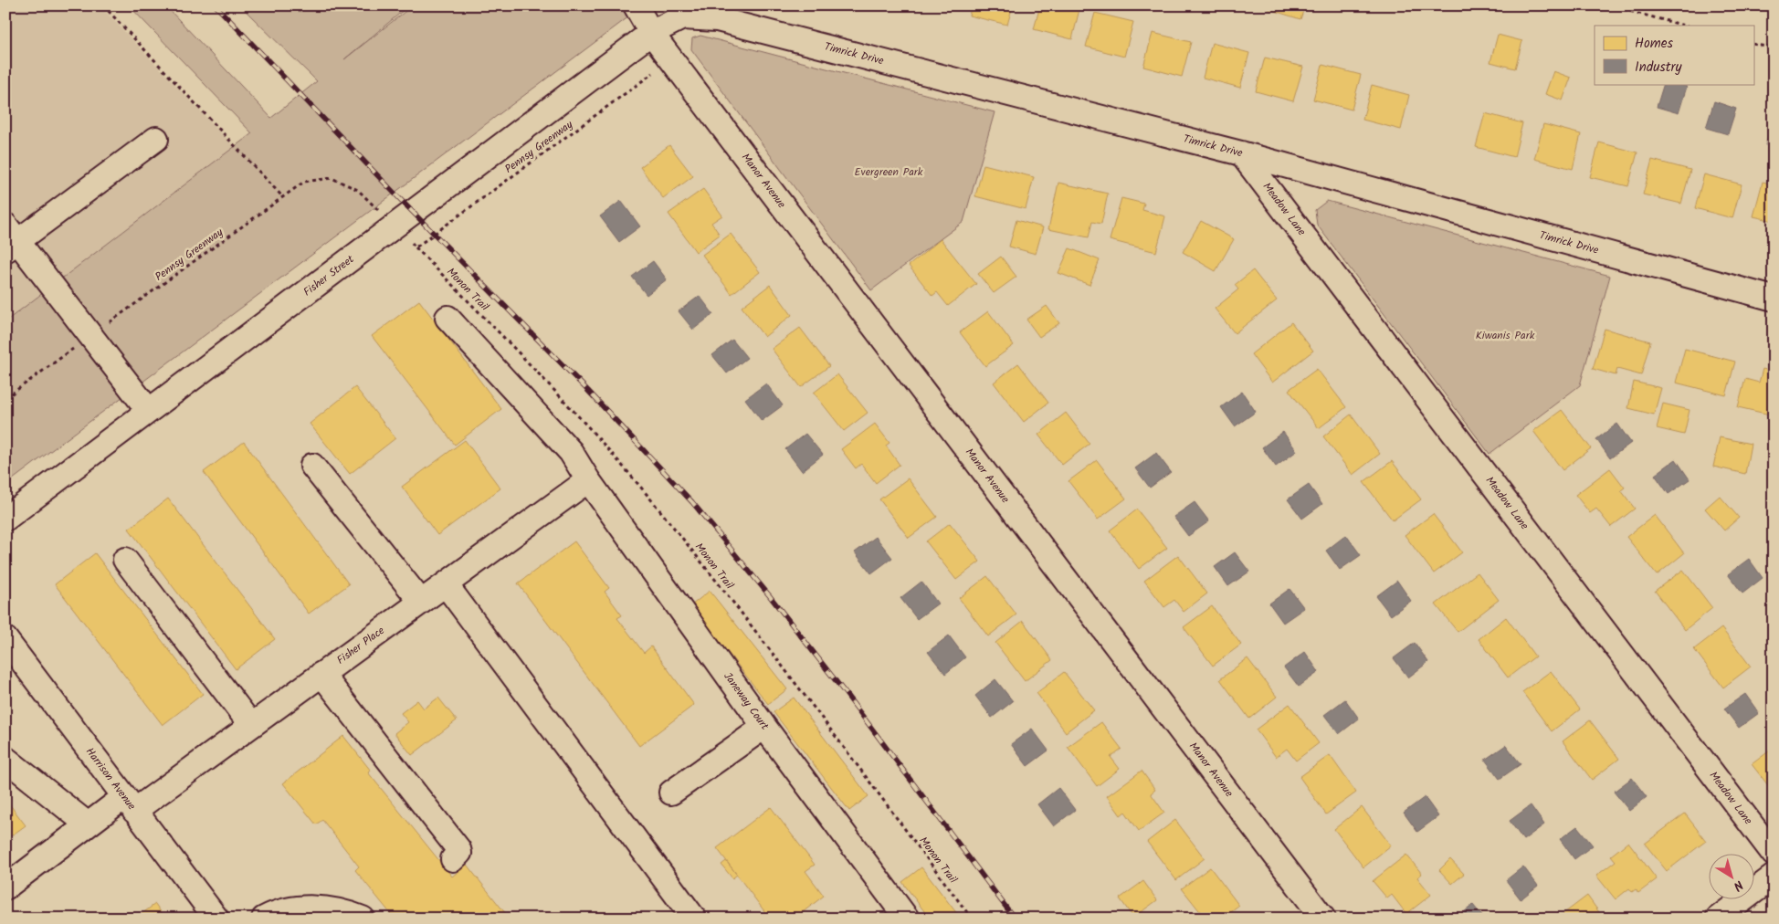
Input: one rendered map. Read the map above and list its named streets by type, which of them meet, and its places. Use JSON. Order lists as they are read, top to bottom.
{
  "streets": {
    "street": [
      "Timrick Drive",
      "Manor Avenue",
      "Meadow Lane",
      "Fisher Street",
      "Fisher Place",
      "Janeway Court",
      "Harrison Avenue"
    ],
    "path": ["Pennsy Greenway", "Monon Trail"]
  },
  "crossings": [
    ["Timrick Drive", "Manor Avenue"],
    ["Timrick Drive", "Meadow Lane"],
    ["Timrick Drive", "Fisher Street"],
    ["Pennsy Greenway", "Monon Trail"],
    ["Manor Avenue", "Fisher Street"],
    ["Fisher Place", "Janeway Court"],
    ["Fisher Place", "Harrison Avenue"]
  ],
  "parks": ["Evergreen Park", "Kiwanis Park"],
  "legend": ["Homes", "Industry"],
  "north": "bottom right"
}
